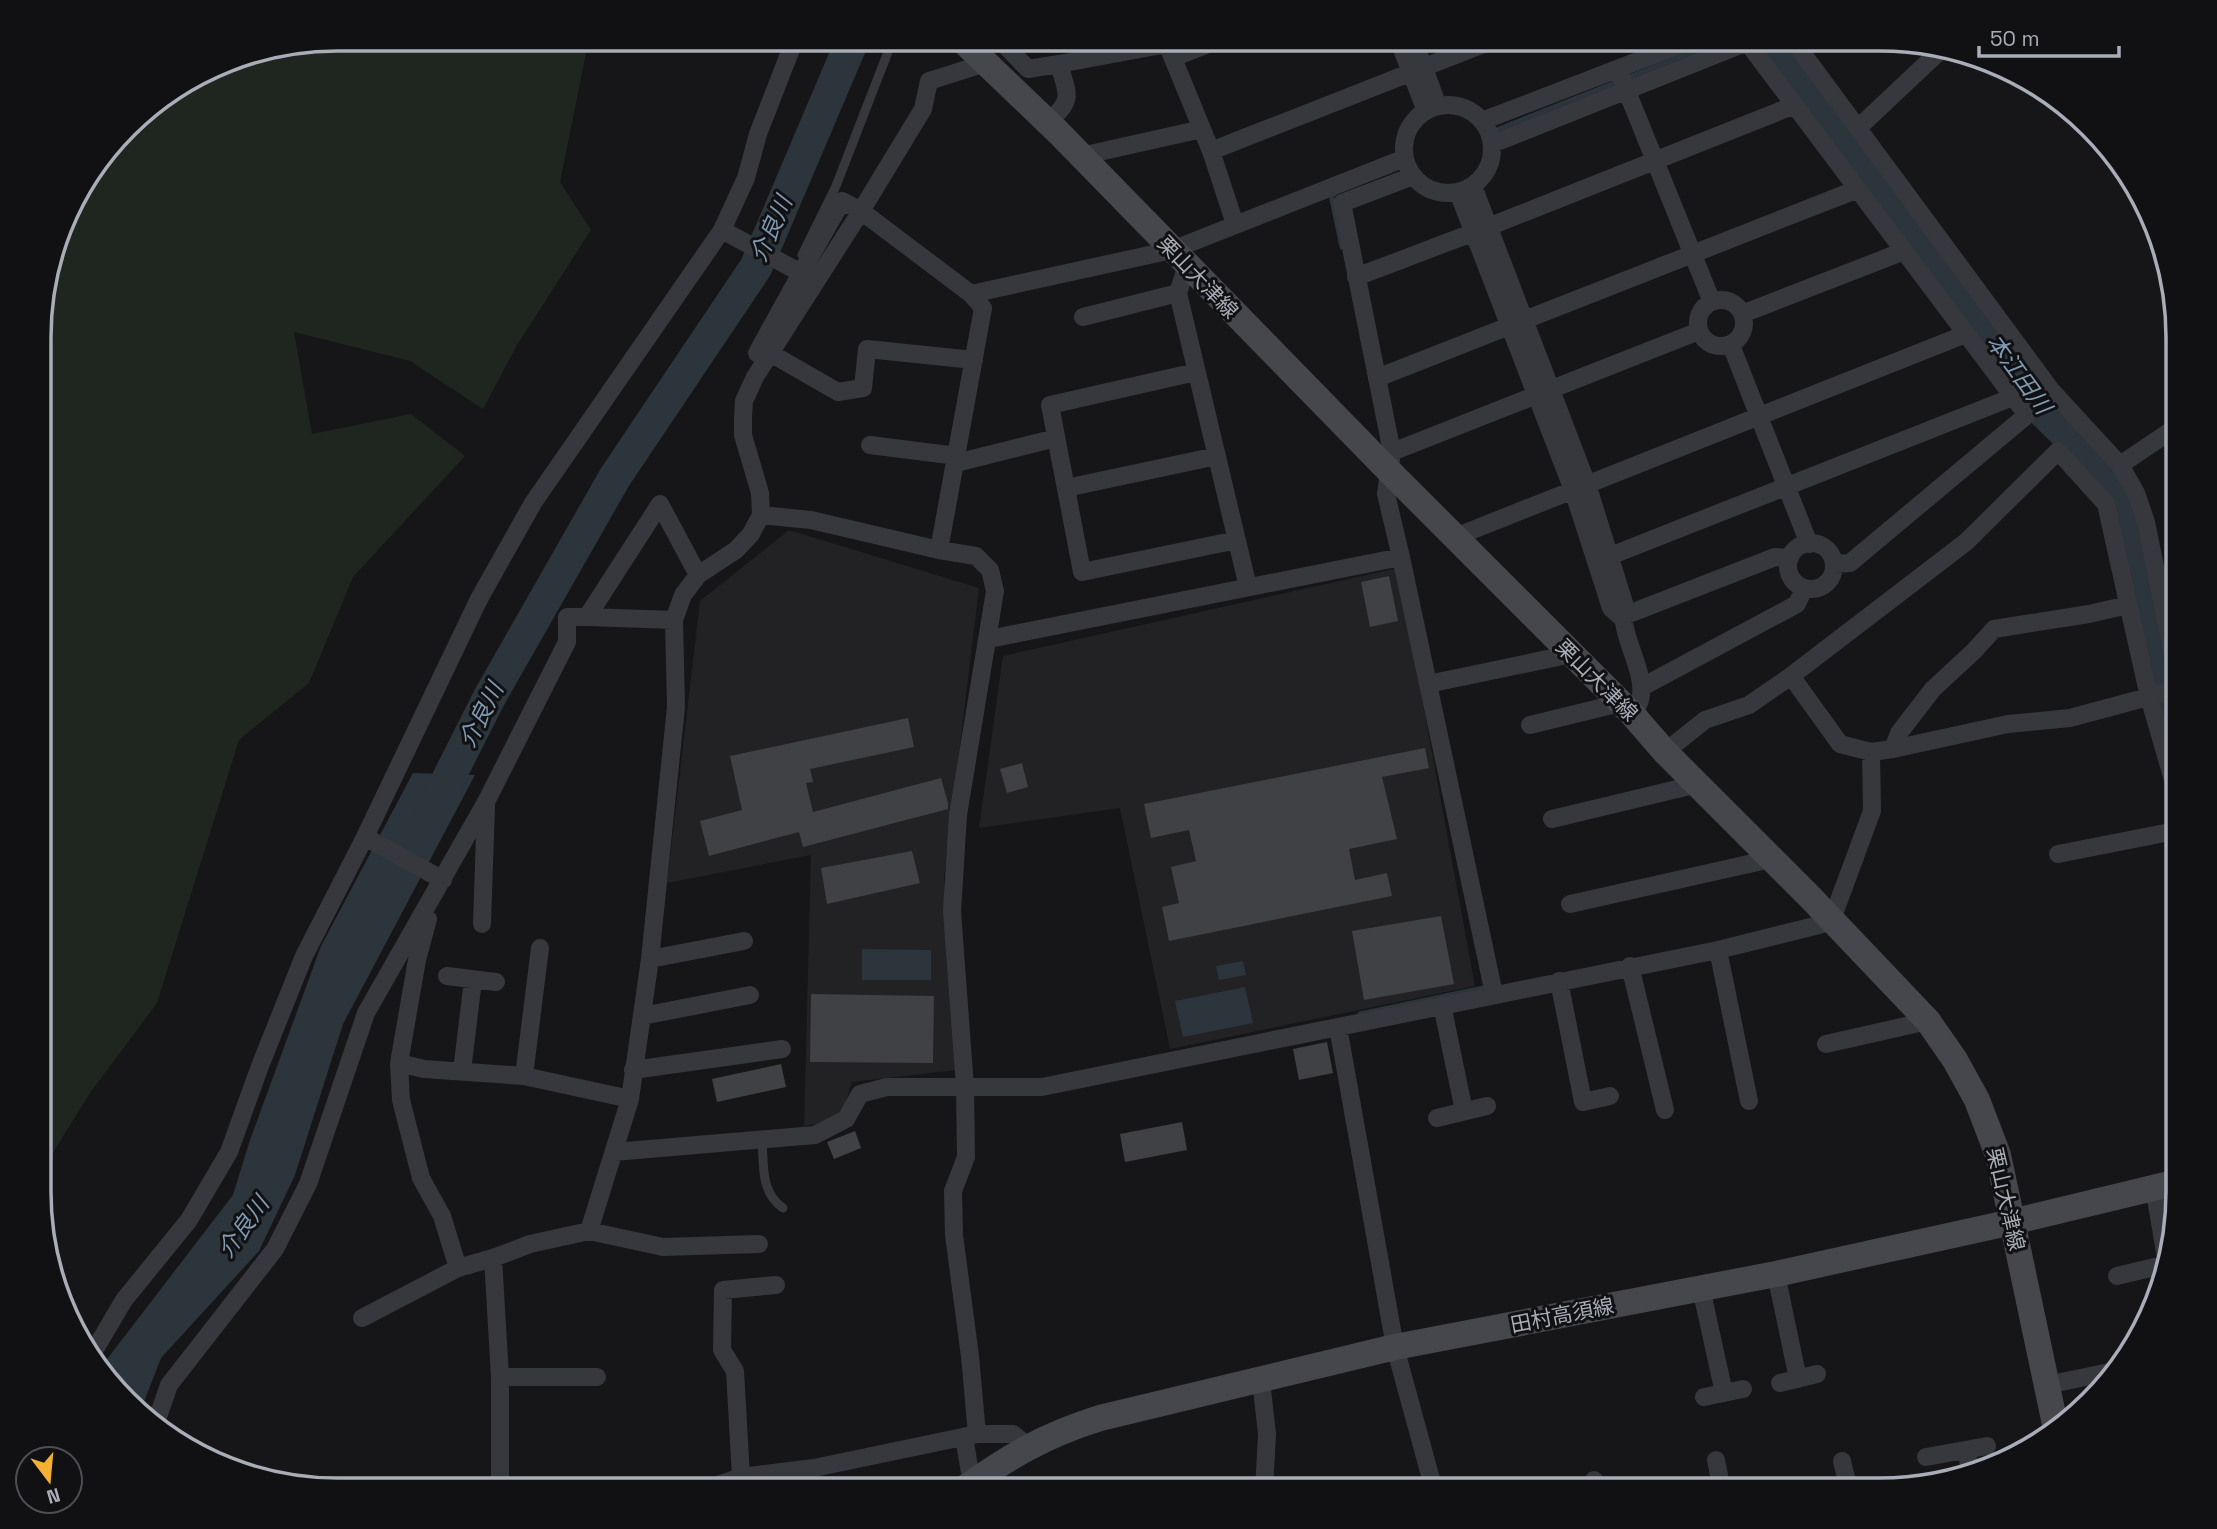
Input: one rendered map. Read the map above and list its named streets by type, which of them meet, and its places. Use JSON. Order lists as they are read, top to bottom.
{
  "streets": {
    "main road": ["栗山大津線", "田村高須線"]
  },
  "crossings": [
    ["栗山大津線", "田村高須線"]
  ],
  "water": ["介良川", "本江田川"],
  "scale_bar": "50 m",
  "north": "bottom"
}
